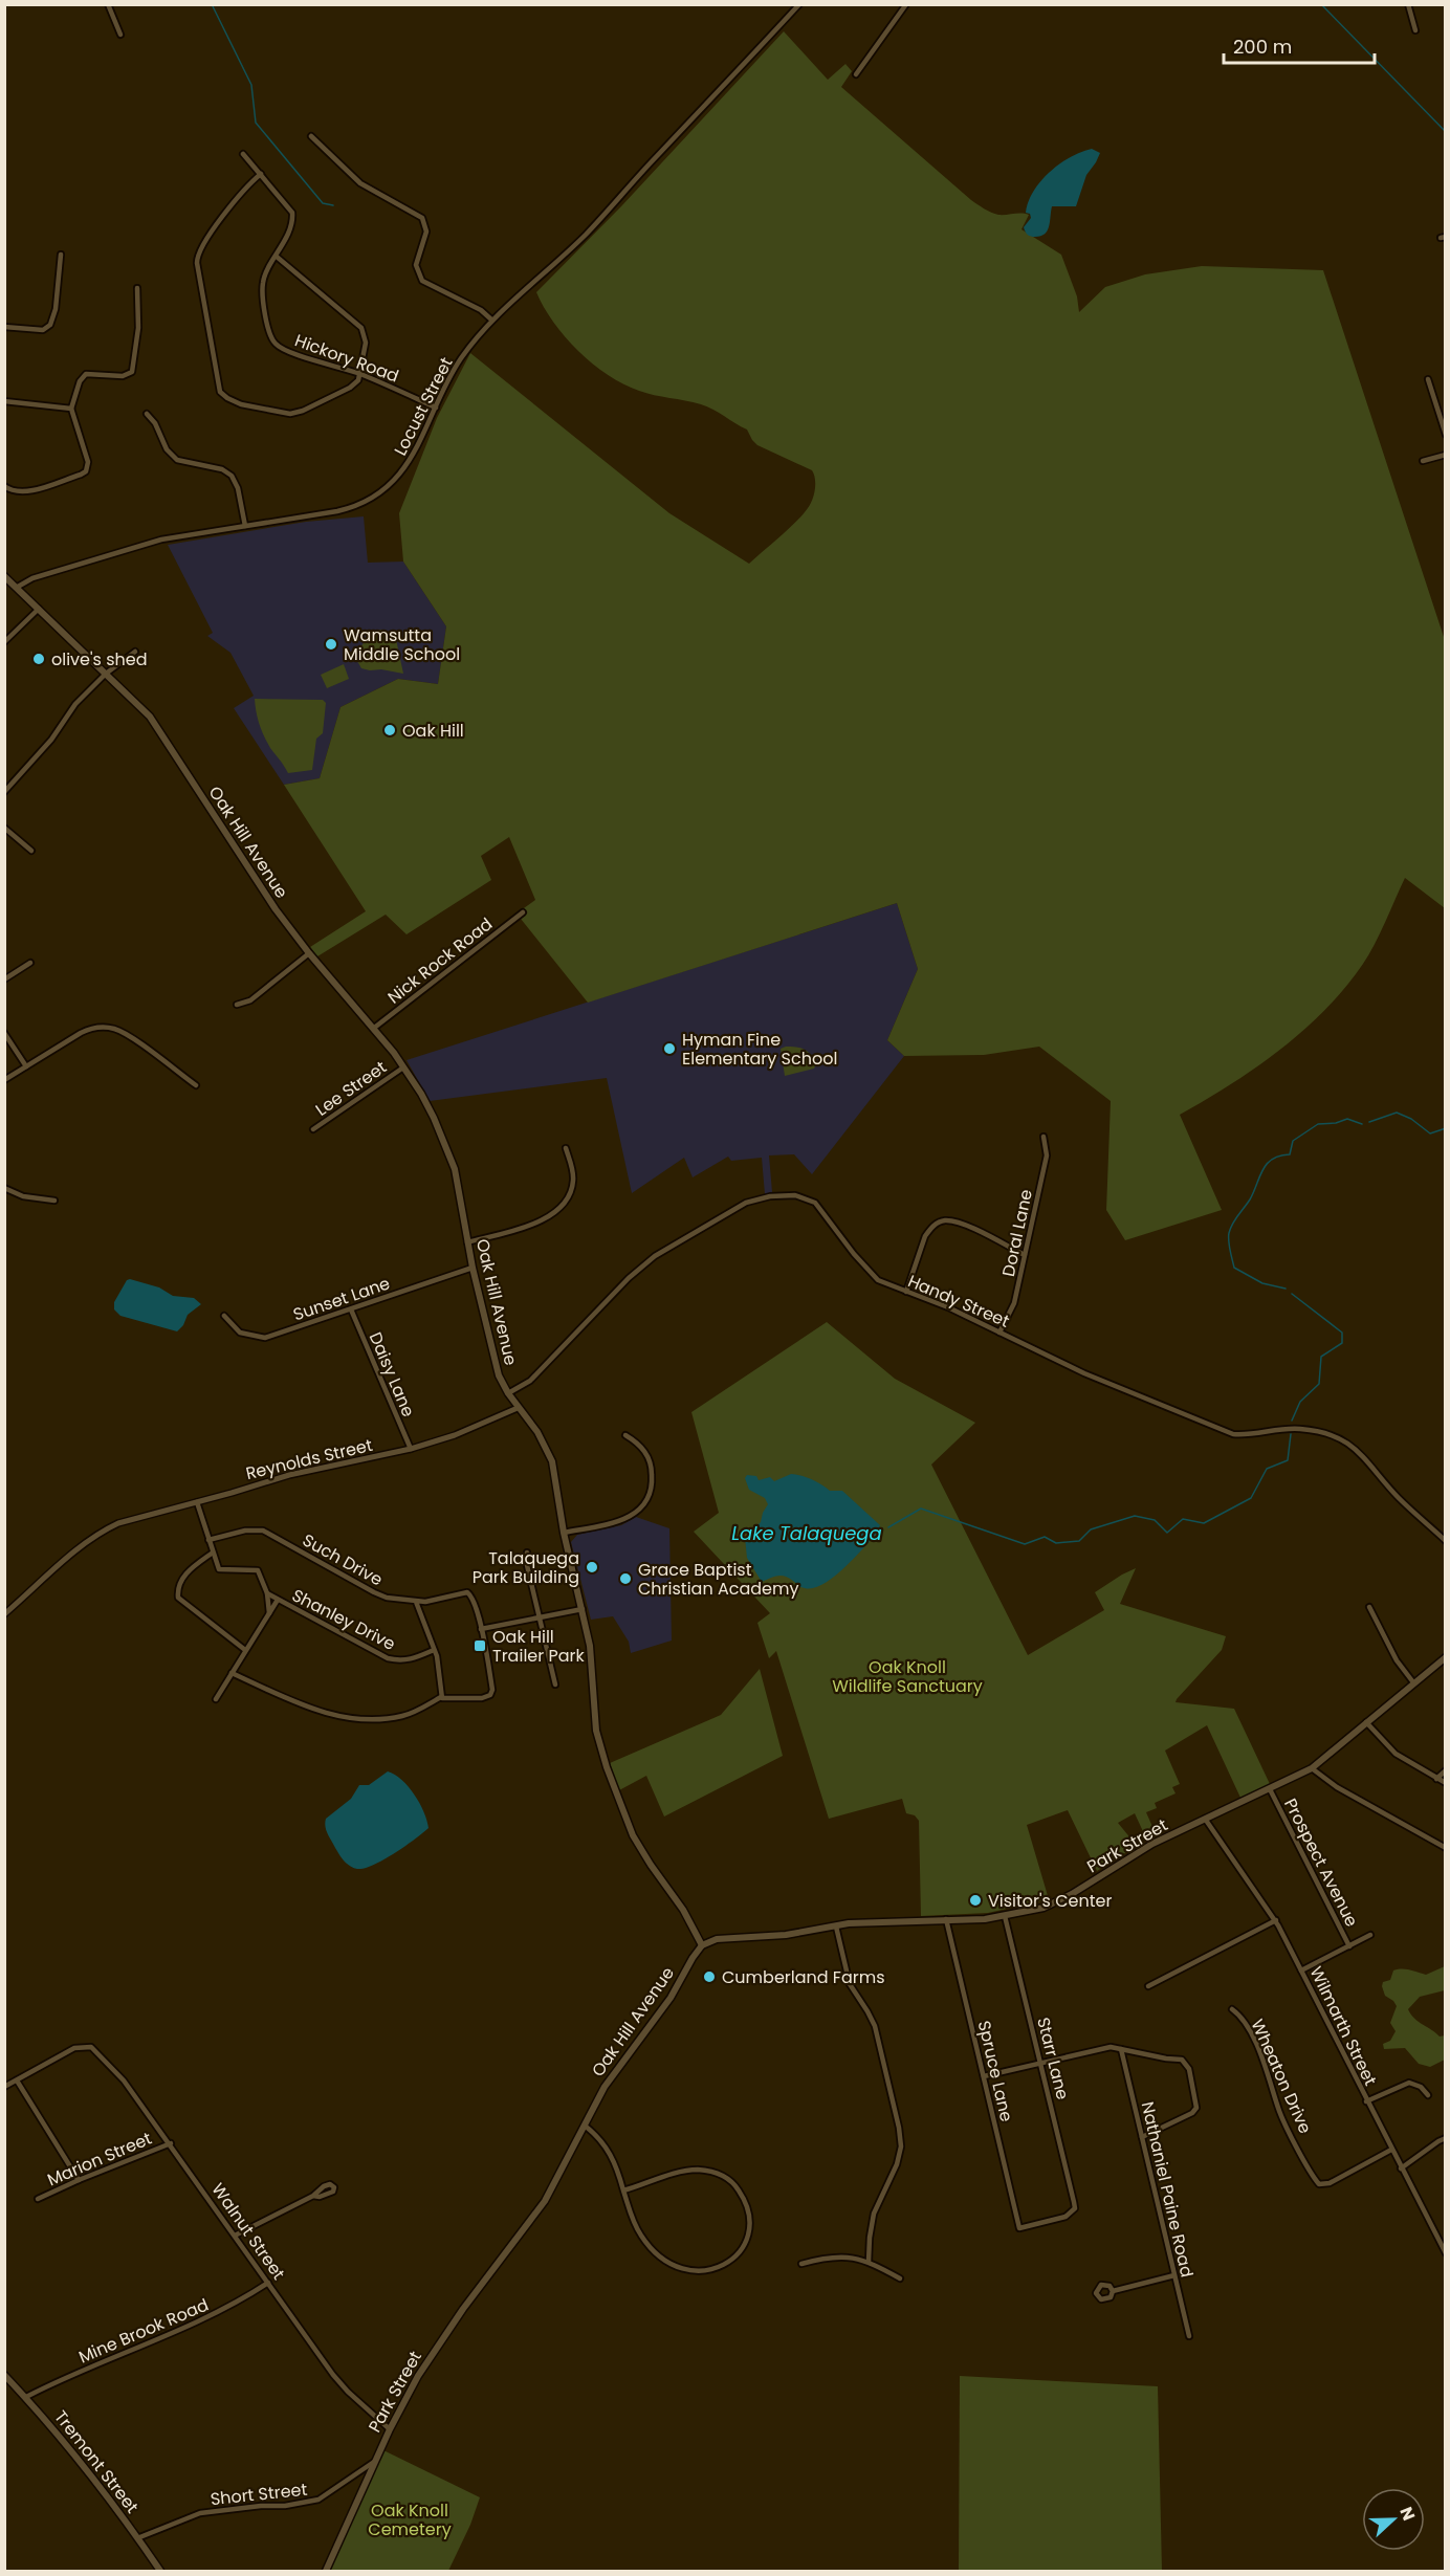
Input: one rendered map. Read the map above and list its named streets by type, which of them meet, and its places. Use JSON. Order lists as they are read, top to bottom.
{
  "streets": {
    "main road": ["Oak Hill Avenue", "Park Street", "Tremont Street"],
    "street": [
      "Hickory Road",
      "Locust Street",
      "Nick Rock Road",
      "Lee Street",
      "Doral Lane",
      "Sunset Lane",
      "Handy Street",
      "Daisy Lane",
      "Reynolds Street",
      "Such Drive",
      "Shanley Drive",
      "Prospect Avenue",
      "Wilmarth Street",
      "Starr Lane",
      "Spruce Lane",
      "Wheaton Drive",
      "Marion Street",
      "Nathaniel Paine Road",
      "Walnut Street",
      "Mine Brook Road",
      "Short Street"
    ]
  },
  "crossings": [
    ["Hickory Road", "Locust Street"],
    ["Locust Street", "Oak Hill Avenue"],
    ["Oak Hill Avenue", "Nick Rock Road"],
    ["Oak Hill Avenue", "Lee Street"],
    ["Oak Hill Avenue", "Sunset Lane"],
    ["Oak Hill Avenue", "Handy Street"],
    ["Oak Hill Avenue", "Reynolds Street"],
    ["Oak Hill Avenue", "Park Street"],
    ["Doral Lane", "Handy Street"],
    ["Sunset Lane", "Daisy Lane"],
    ["Daisy Lane", "Reynolds Street"],
    ["Park Street", "Prospect Avenue"],
    ["Park Street", "Wilmarth Street"],
    ["Park Street", "Starr Lane"],
    ["Park Street", "Spruce Lane"],
    ["Park Street", "Walnut Street"],
    ["Park Street", "Short Street"],
    ["Wilmarth Street", "Wheaton Drive"],
    ["Starr Lane", "Spruce Lane"],
    ["Marion Street", "Walnut Street"],
    ["Walnut Street", "Mine Brook Road"],
    ["Mine Brook Road", "Tremont Street"],
    ["Tremont Street", "Short Street"]
  ],
  "water": ["Lake Talaquega"],
  "parks": ["Oak Knoll Wildlife Sanctuary", "Oak Knoll Cemetery"],
  "places": {
    "other": [
      "Wamsutta Middle School",
      "olive's shed",
      "Oak Hill",
      "Hyman Fine Elementary School",
      "Talaquega Park Building",
      "Grace Baptist Christian Academy",
      "Visitor's Center",
      "Cumberland Farms"
    ],
    "transit": ["Oak Hill Trailer Park"]
  },
  "scale_bar": "200 m",
  "north": "right"
}
